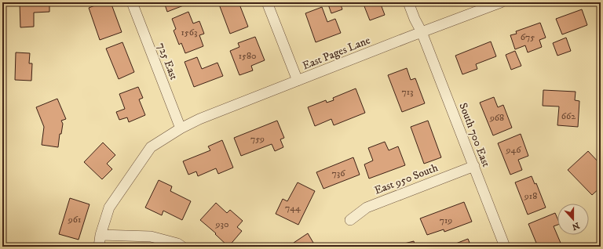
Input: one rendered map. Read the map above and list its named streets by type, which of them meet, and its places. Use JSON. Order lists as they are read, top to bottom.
{
  "streets": {
    "street": [
      "East Pages Lane",
      "725 East",
      "South 700 East",
      "East 950 South"
    ]
  },
  "crossings": [
    ["East Pages Lane", "725 East"],
    ["East Pages Lane", "South 700 East"],
    ["South 700 East", "East 950 South"]
  ],
  "house_numbers": [
    "1563",
    "675",
    "1580",
    "713",
    "662",
    "968",
    "759",
    "946",
    "736",
    "918",
    "744",
    "961",
    "719",
    "930"
  ],
  "north": "bottom"
}
